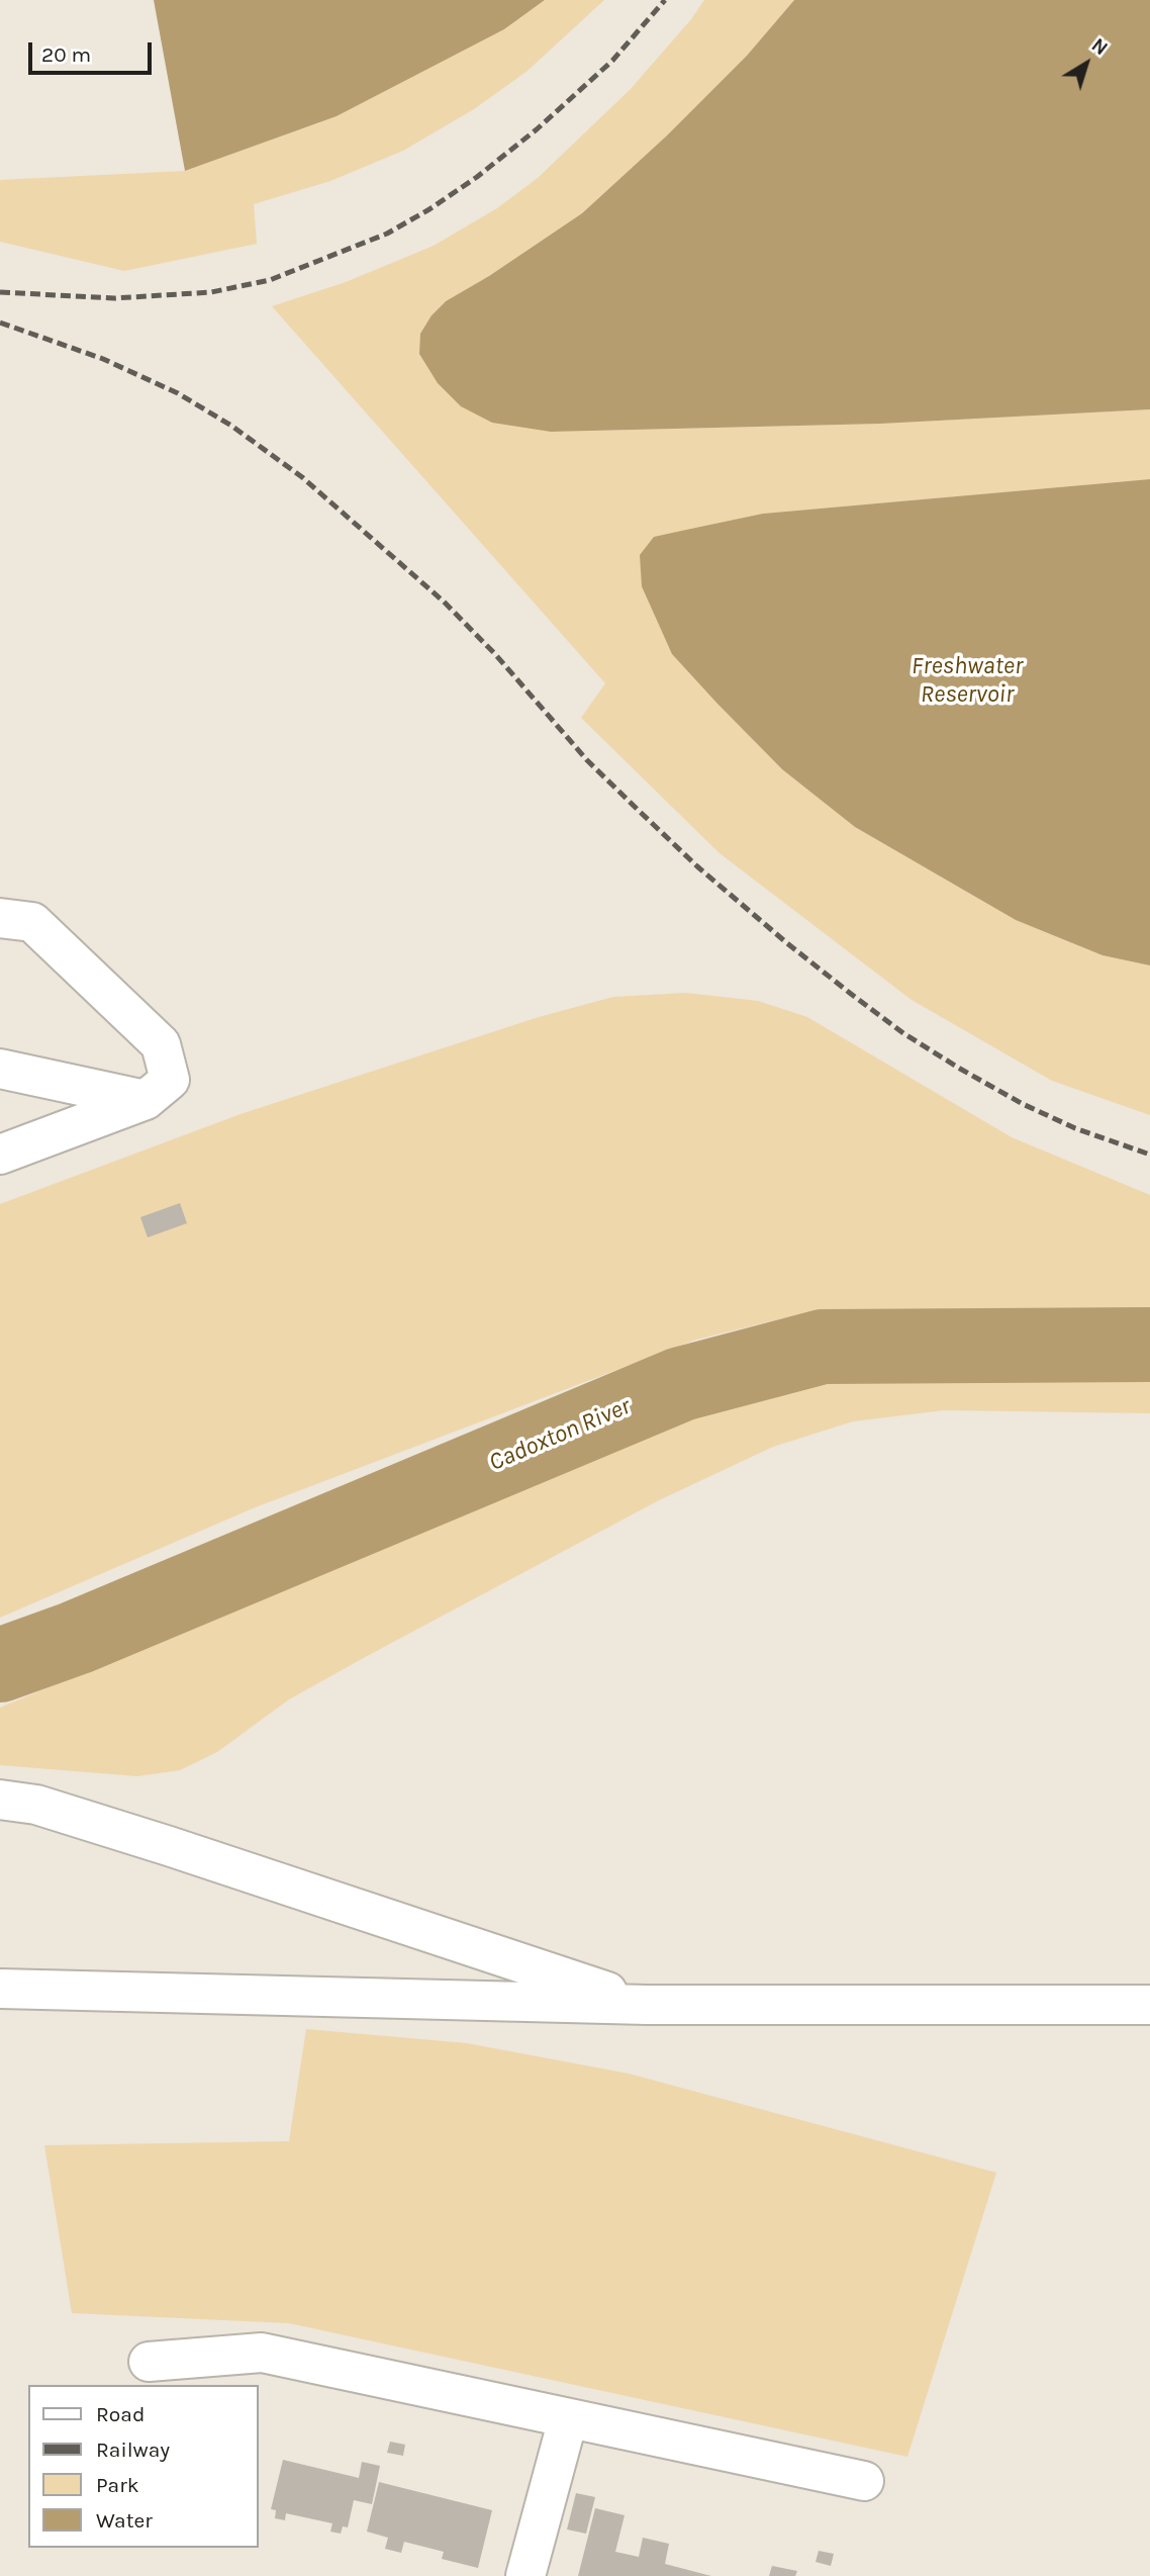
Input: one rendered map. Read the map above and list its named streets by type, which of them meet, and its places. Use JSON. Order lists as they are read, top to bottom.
{
  "water": ["Freshwater Reservoir", "Cadoxton River"],
  "legend": [
    "Road",
    "Railway",
    "Park",
    "Water"
  ],
  "scale_bar": "20 m",
  "north": "top right"
}
